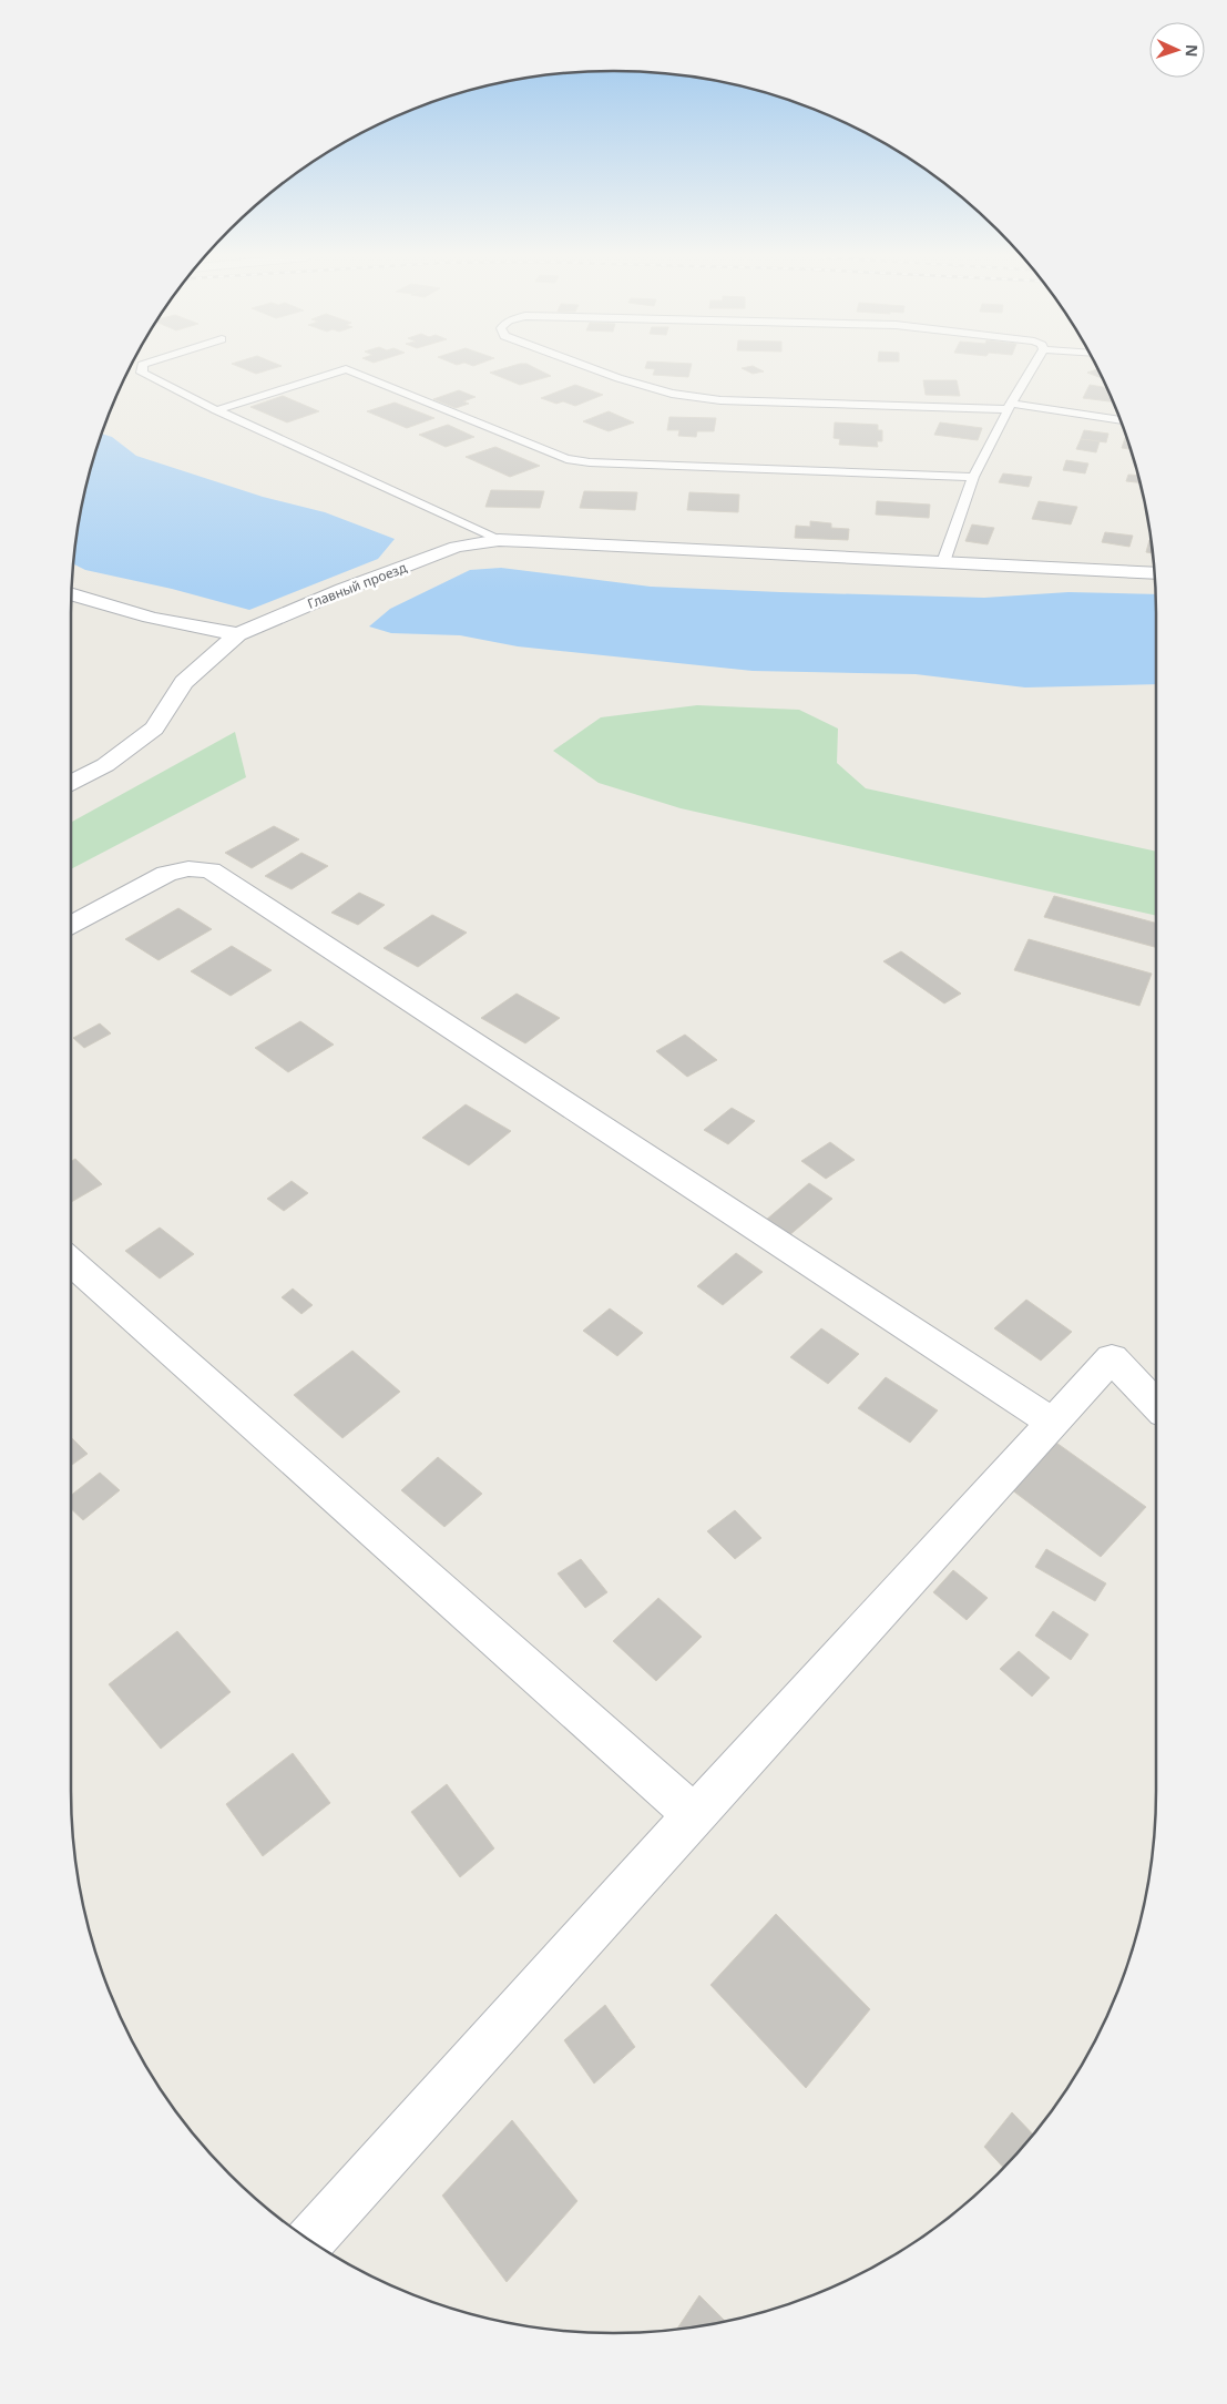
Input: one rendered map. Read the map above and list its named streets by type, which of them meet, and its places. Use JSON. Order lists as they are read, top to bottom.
{
  "streets": {
    "street": ["Главный проезд"]
  },
  "north": "right"
}
